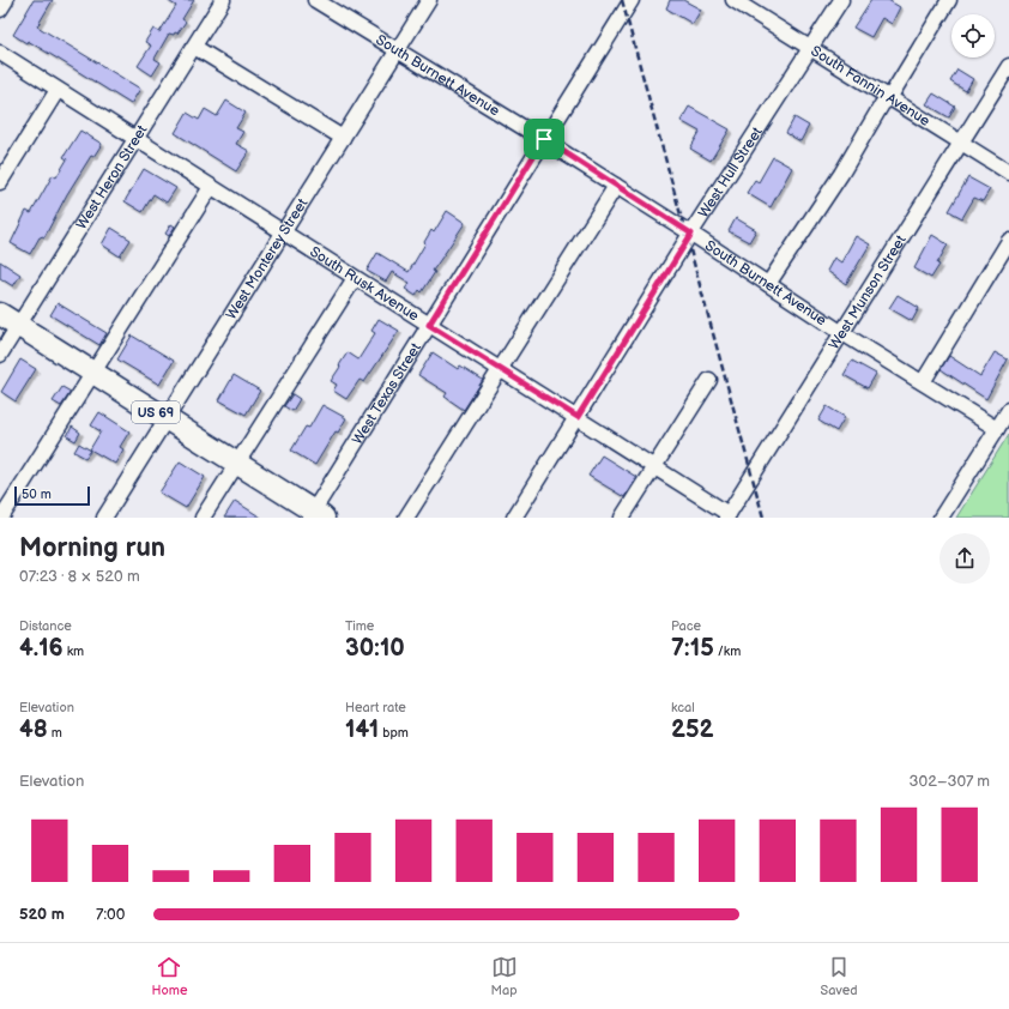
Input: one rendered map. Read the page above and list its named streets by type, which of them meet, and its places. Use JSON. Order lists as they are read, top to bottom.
{
  "streets": {
    "highway": ["US 69"],
    "street": [
      "South Burnett Avenue",
      "South Fannin Avenue",
      "West Hull Street",
      "West Heron Street",
      "West Monterey Street",
      "South Rusk Avenue",
      "West Munson Street",
      "West Texas Street"
    ]
  },
  "crossings": [
    ["South Burnett Avenue", "West Hull Street"],
    ["South Burnett Avenue", "West Monterey Street"],
    ["South Burnett Avenue", "West Munson Street"],
    ["South Burnett Avenue", "West Texas Street"],
    ["South Fannin Avenue", "West Hull Street"],
    ["South Fannin Avenue", "West Munson Street"],
    ["West Hull Street", "South Rusk Avenue"],
    ["West Heron Street", "South Rusk Avenue"],
    ["West Heron Street", "US 69"],
    ["West Monterey Street", "South Rusk Avenue"],
    ["West Monterey Street", "US 69"],
    ["South Rusk Avenue", "West Munson Street"],
    ["South Rusk Avenue", "West Texas Street"],
    ["West Texas Street", "US 69"]
  ],
  "scale_bar": "50 m",
  "page": {
    "scale": "50 m",
    "heading": ["Morning run", "07:23 · 8 × 520 m"],
    "stats": [
      ["Distance", "4.16 km"],
      ["Time", "30:10"],
      ["Pace", "7:15 /km"],
      ["Elevation", "48 m"],
      ["Heart rate", "141 bpm"],
      ["kcal", "252"]
    ],
    "chart": ["Elevation", "302–307 m"],
    "list": [
      {
        "name": "520 m",
        "note": "7:00"
      }
    ],
    "tabs": ["Home", "Map", "Saved"]
  }
}
